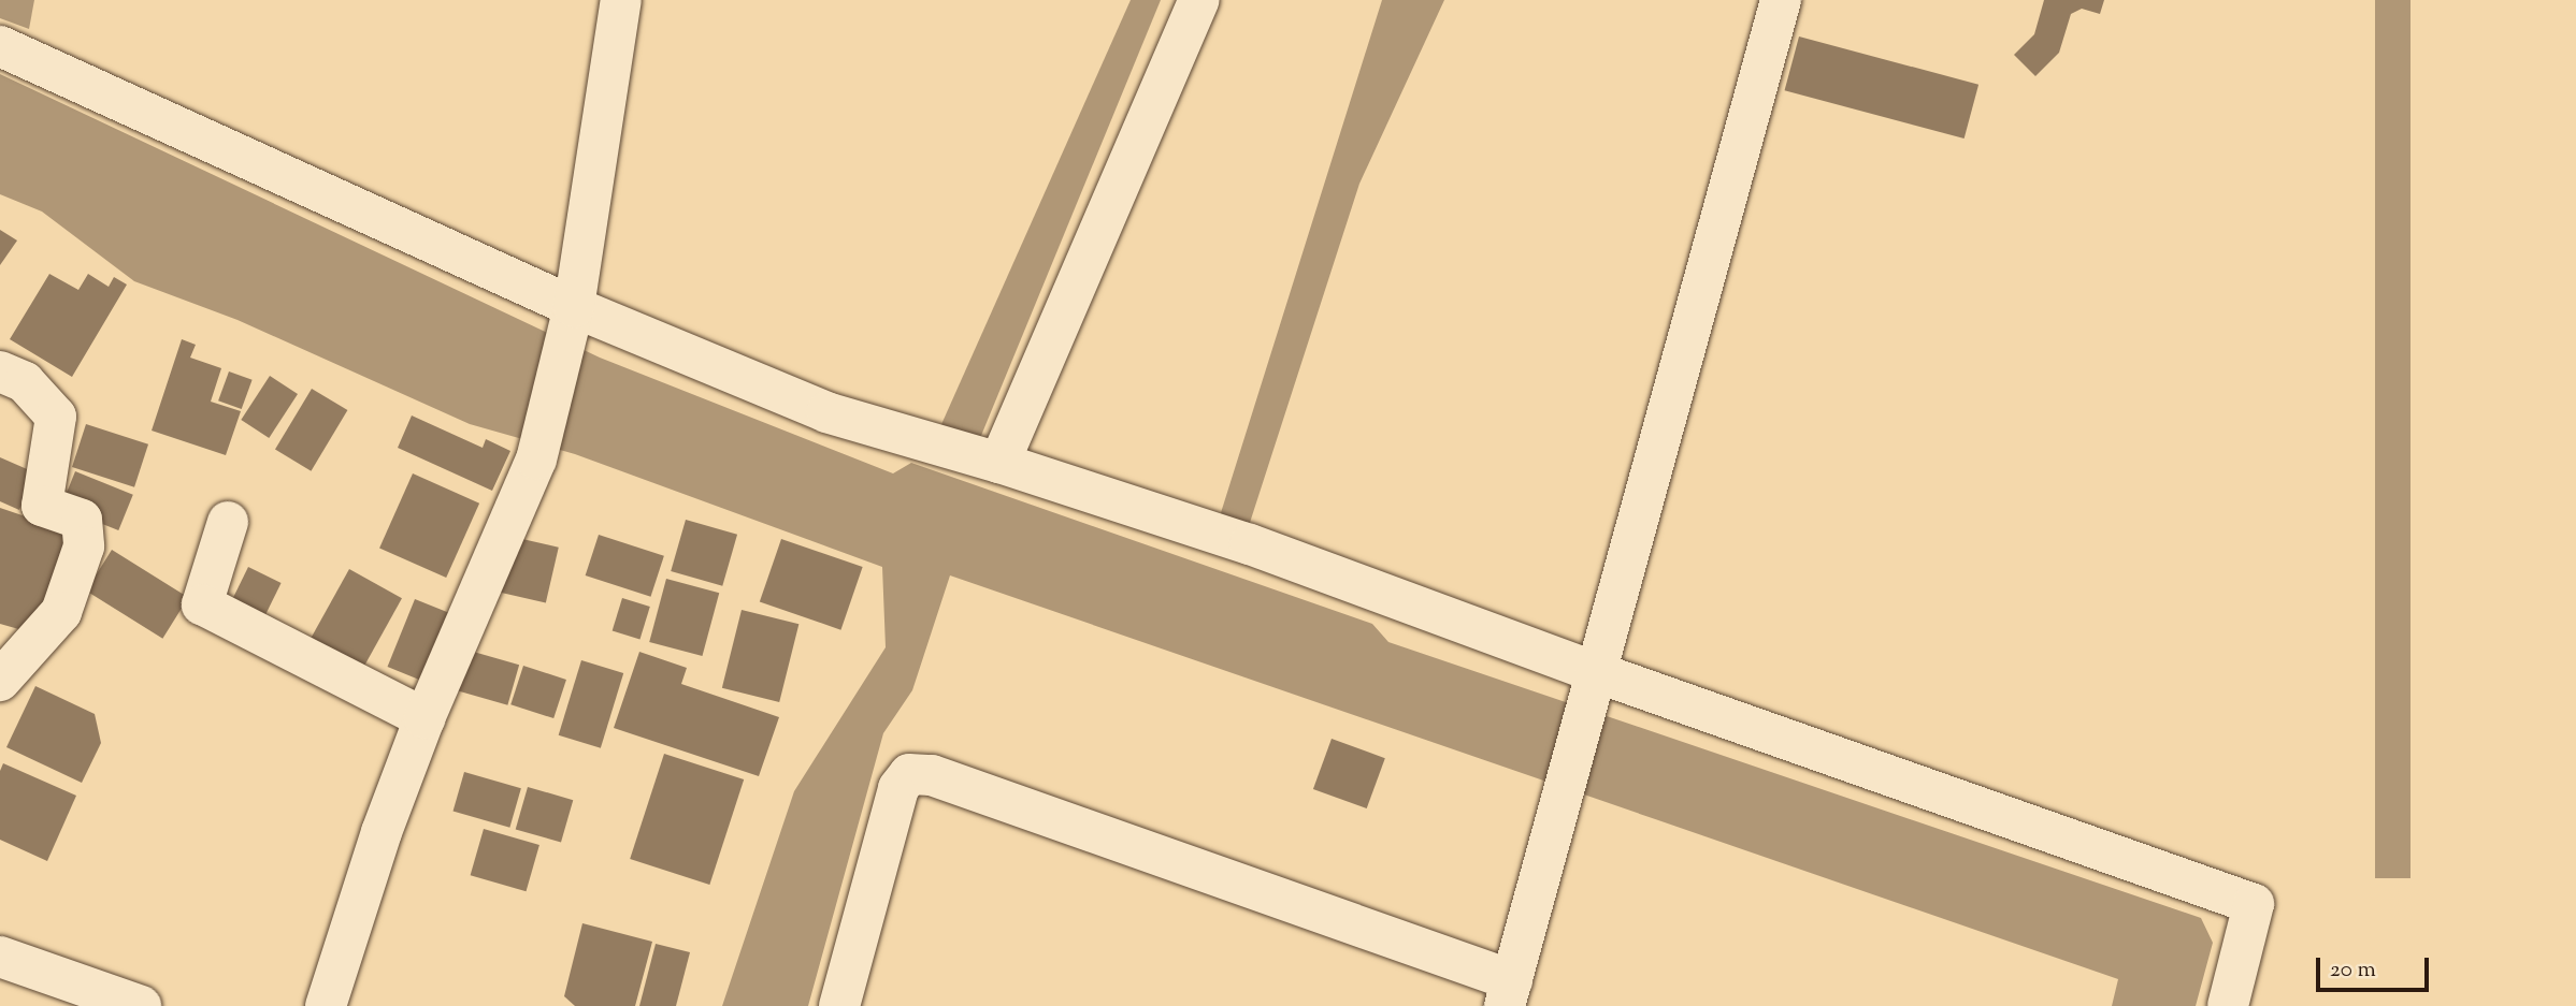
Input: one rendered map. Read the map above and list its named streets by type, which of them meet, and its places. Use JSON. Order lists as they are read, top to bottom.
{
  "scale_bar": "20 m"
}
